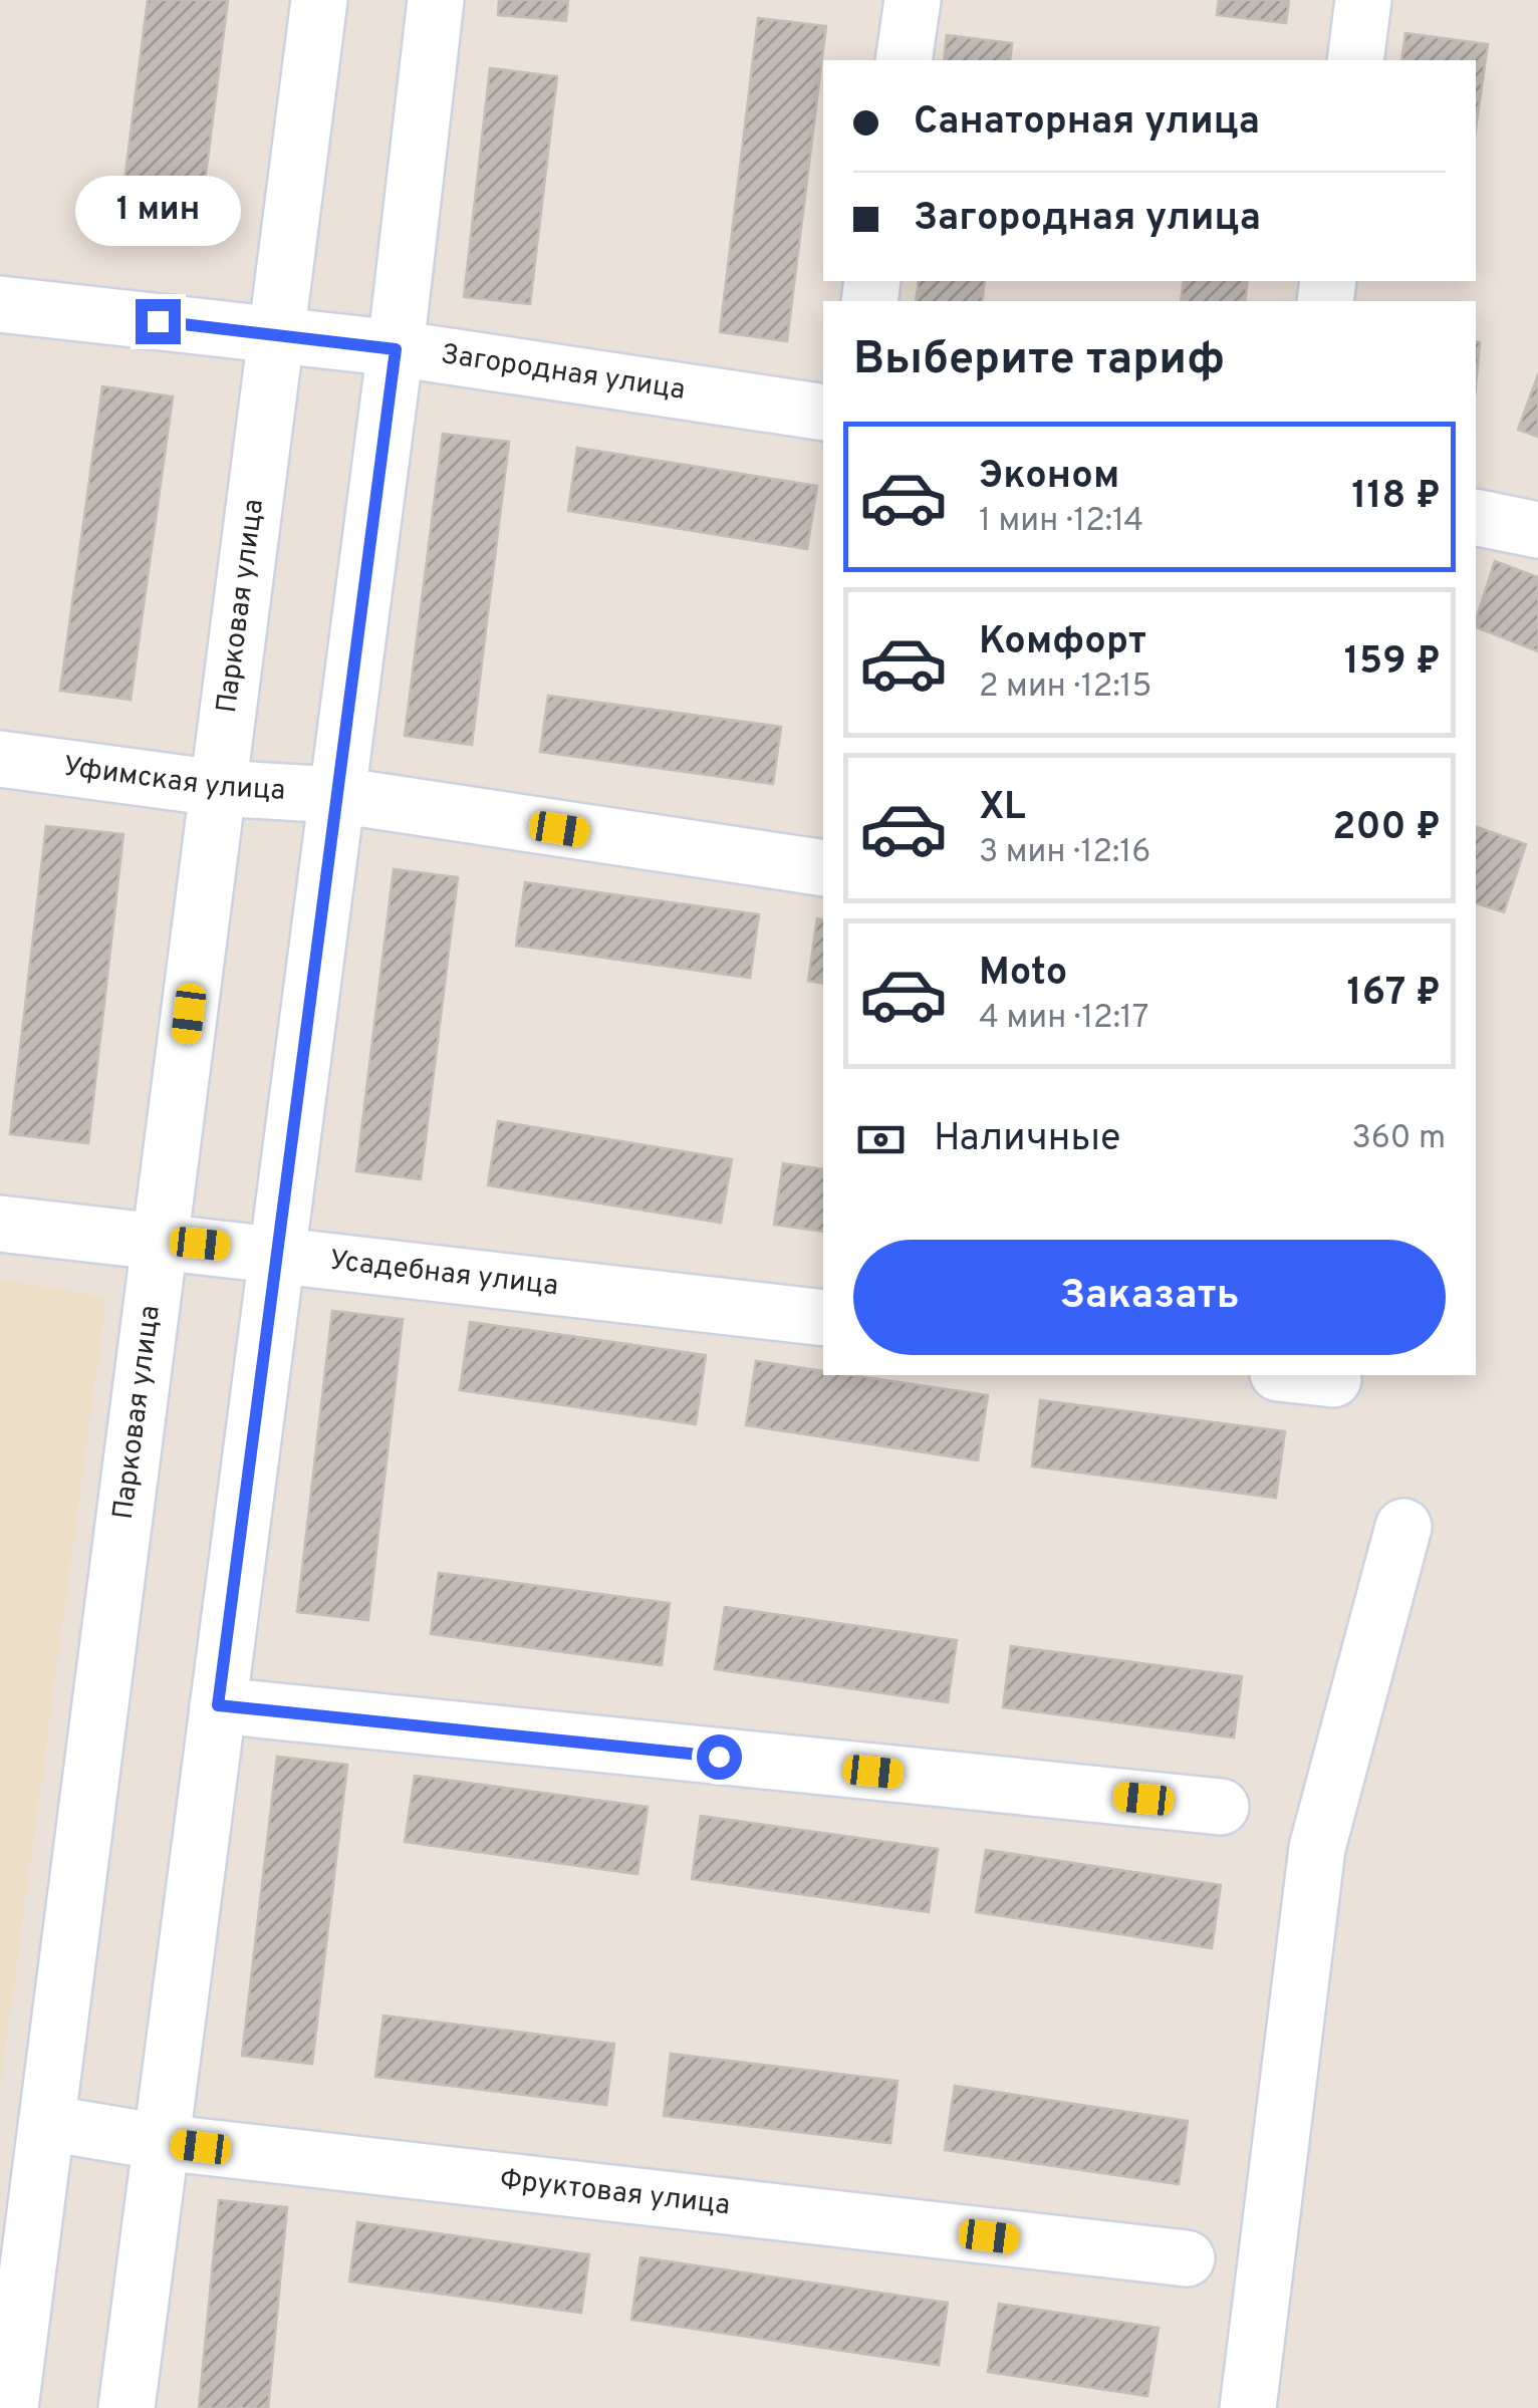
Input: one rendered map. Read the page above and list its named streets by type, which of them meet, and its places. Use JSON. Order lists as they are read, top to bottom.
{
  "streets": {
    "street": [
      "Загородная улица",
      "Парковая улица",
      "Уфимская улица",
      "Усадебная улица",
      "Фруктовая улица"
    ]
  },
  "crossings": [
    ["Загородная улица", "Парковая улица"],
    ["Парковая улица", "Уфимская улица"],
    ["Парковая улица", "Усадебная улица"],
    ["Парковая улица", "Фруктовая улица"]
  ],
  "page": {
    "banner": ["Санаторная улица", "Загородная улица"],
    "bubble": "1 мин",
    "heading": "Выберите тариф",
    "list": [
      {
        "name": "Эконом",
        "note": "1 мин · 12:14",
        "value": "118 ₽"
      },
      {
        "name": "Комфорт",
        "note": "2 мин · 12:15",
        "value": "159 ₽"
      },
      {
        "name": "XL",
        "note": "3 мин · 12:16",
        "value": "200 ₽"
      },
      {
        "name": "Moto",
        "note": "4 мин · 12:17",
        "value": "167 ₽"
      }
    ],
    "pay": ["Наличные", "360 m"],
    "buttons": "Заказать"
  }
}
